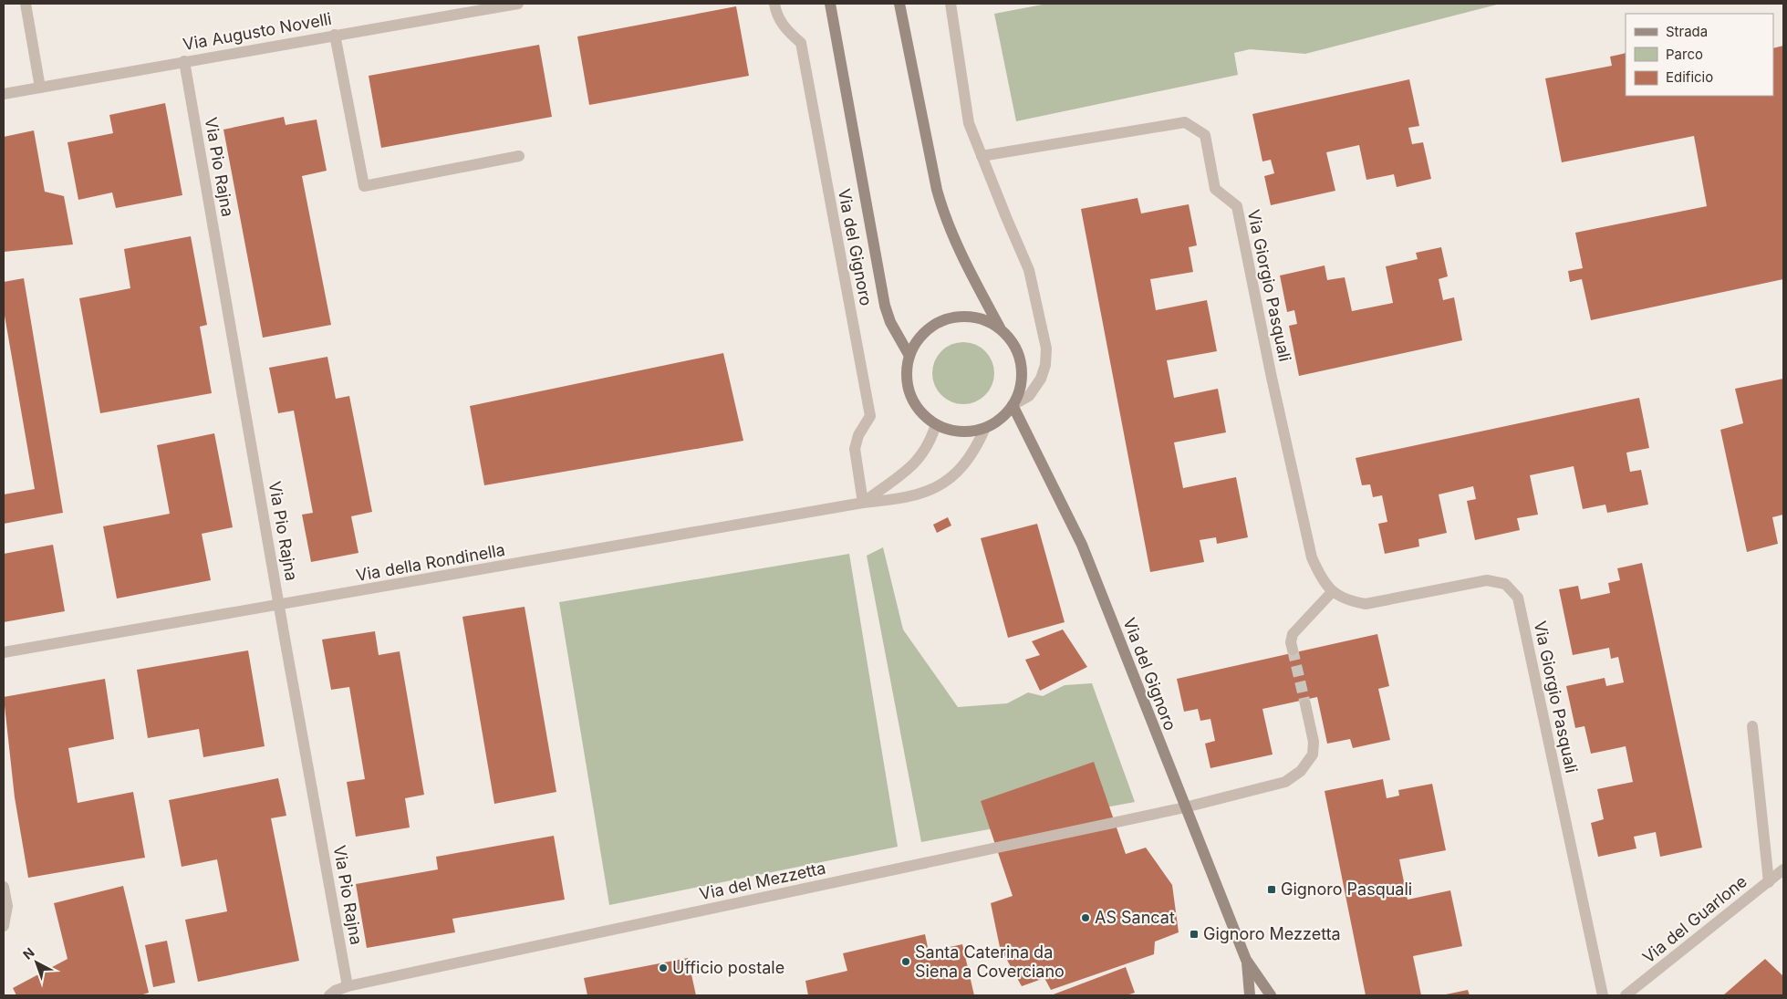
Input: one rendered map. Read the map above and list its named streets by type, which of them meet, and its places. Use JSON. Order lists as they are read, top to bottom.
{
  "streets": {
    "main road": ["Via del Gignoro"],
    "street": [
      "Via Augusto Novelli",
      "Via Pio Rajna",
      "Via Giorgio Pasquali",
      "Via della Rondinella",
      "Via del Mezzetta",
      "Via del Guarlone"
    ]
  },
  "crossings": [
    ["Via Augusto Novelli", "Via Pio Rajna"],
    ["Via Pio Rajna", "Via della Rondinella"],
    ["Via Pio Rajna", "Via del Mezzetta"],
    ["Via del Gignoro", "Via della Rondinella"],
    ["Via del Gignoro", "Via del Mezzetta"]
  ],
  "places": {
    "transit": ["Gignoro Pasquali", "Gignoro Mezzetta"],
    "other": ["AS Sancat", "Santa Caterina da Siena a Coverciano", "Ufficio postale"]
  },
  "legend": ["Strada", "Parco", "Edificio"],
  "north": "top left"
}
